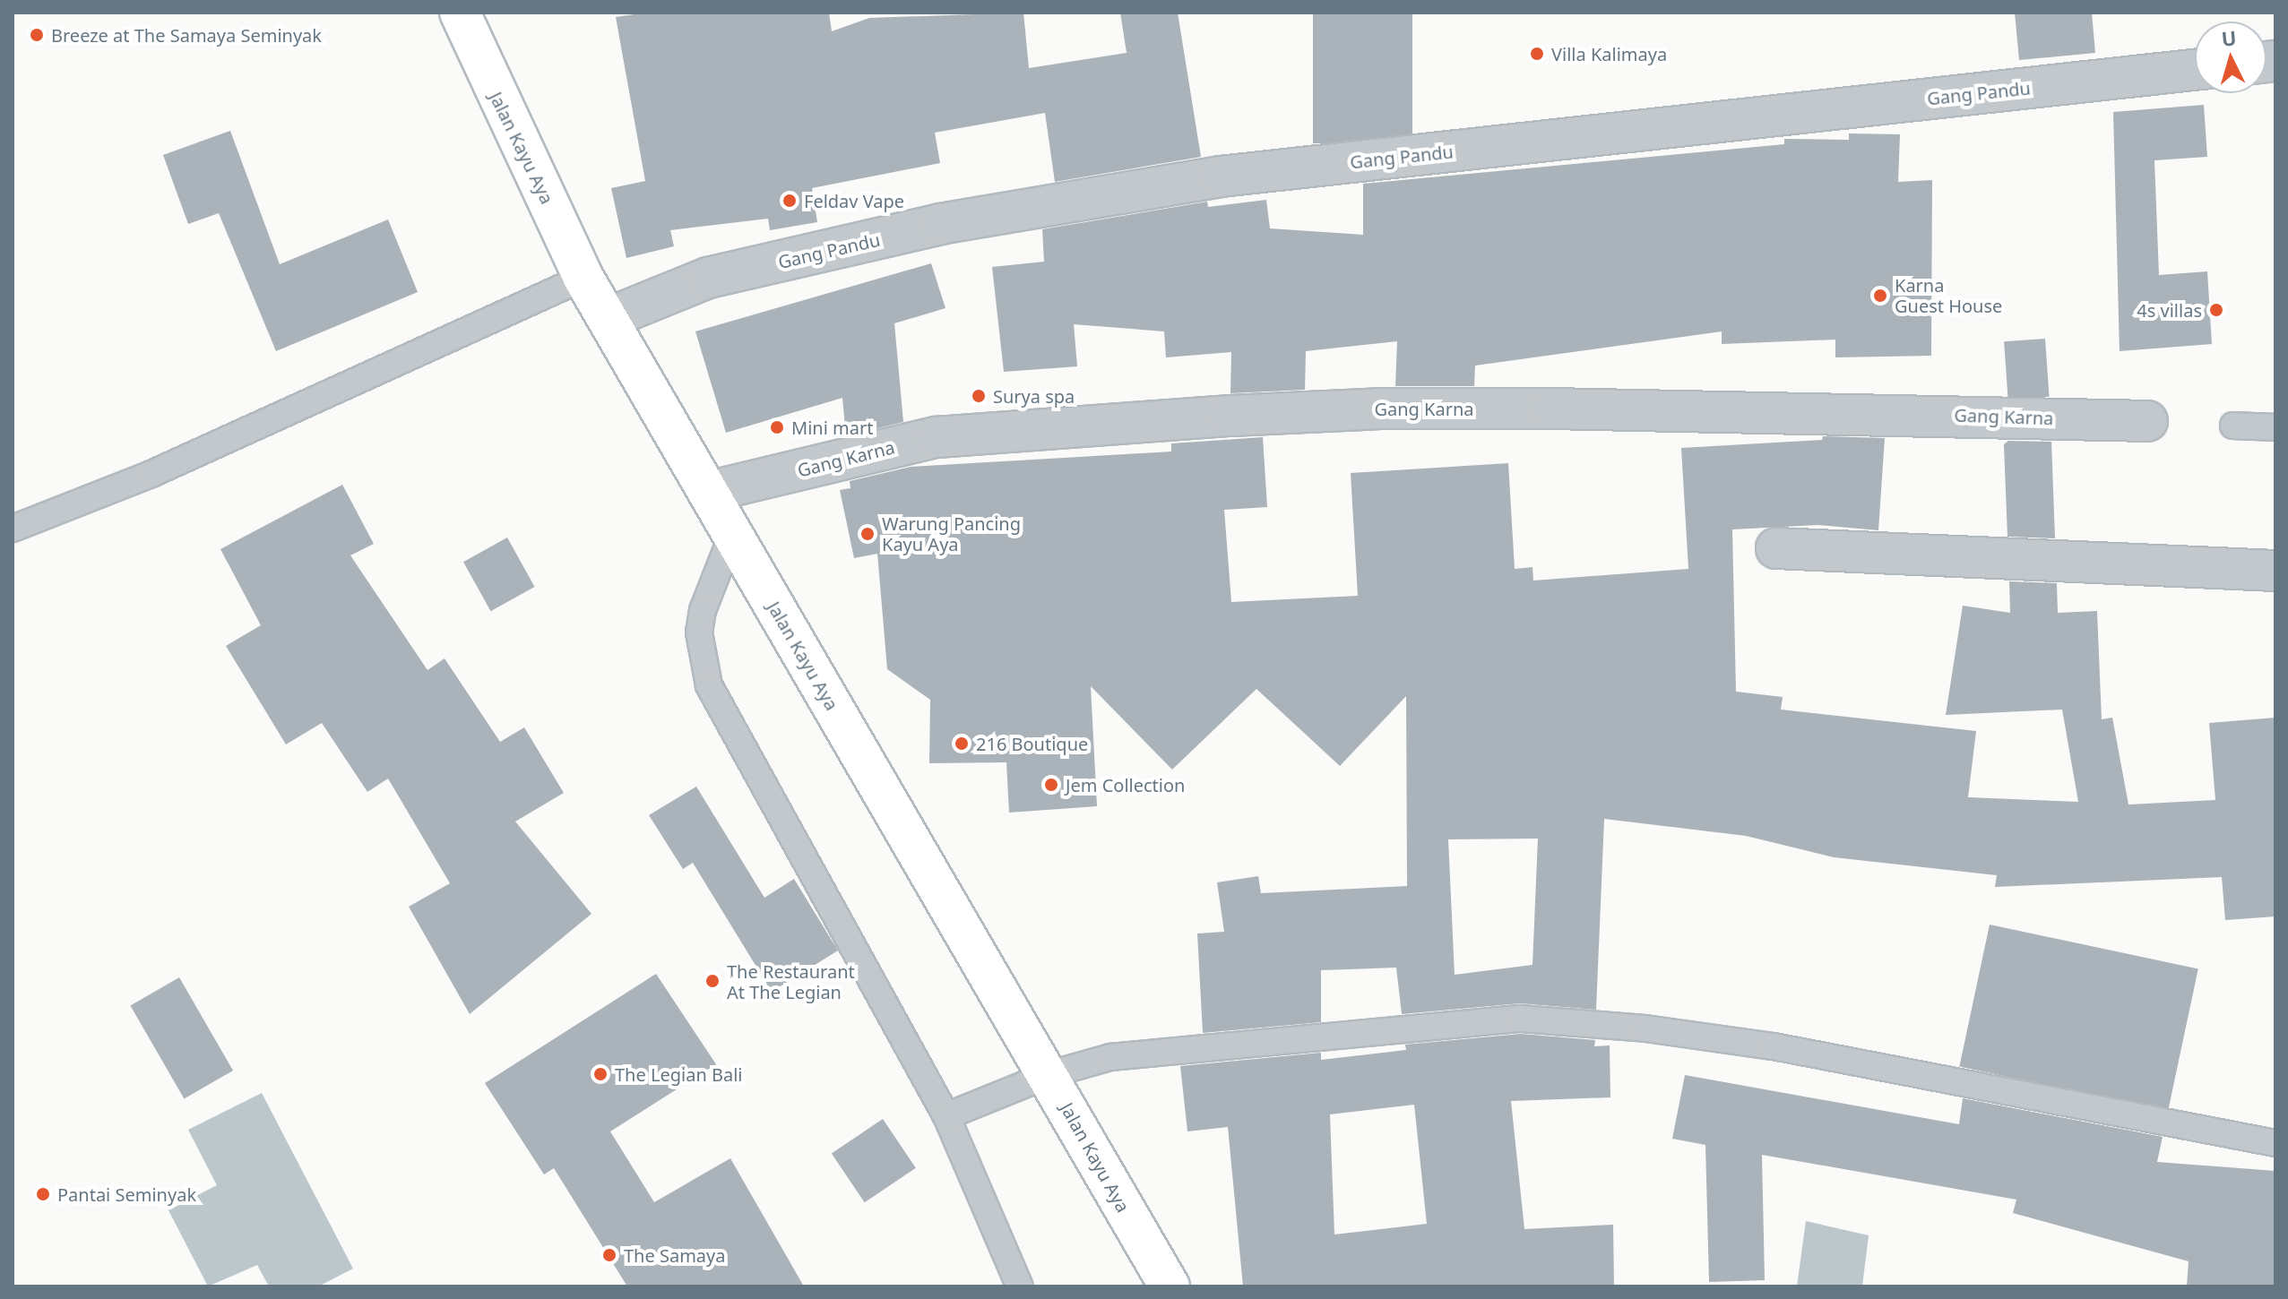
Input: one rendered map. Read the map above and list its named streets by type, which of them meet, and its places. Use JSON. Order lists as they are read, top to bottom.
{
  "streets": {
    "main road": ["Jalan Kayu Aya"],
    "street": ["Gang Pandu", "Gang Karna"]
  },
  "crossings": [
    ["Gang Pandu", "Jalan Kayu Aya"],
    ["Jalan Kayu Aya", "Gang Karna"]
  ],
  "places": [
    "Breeze at The Samaya Seminyak",
    "Villa Kalimaya",
    "Feldav Vape",
    "Karna Guest House",
    "4s villas",
    "Surya spa",
    "Mini mart",
    "Warung Pancing Kayu Aya",
    "216 Boutique",
    "Jem Collection",
    "The Restaurant At The Legian",
    "The Legian Bali",
    "Pantai Seminyak",
    "The Samaya"
  ],
  "north": "top"
}
